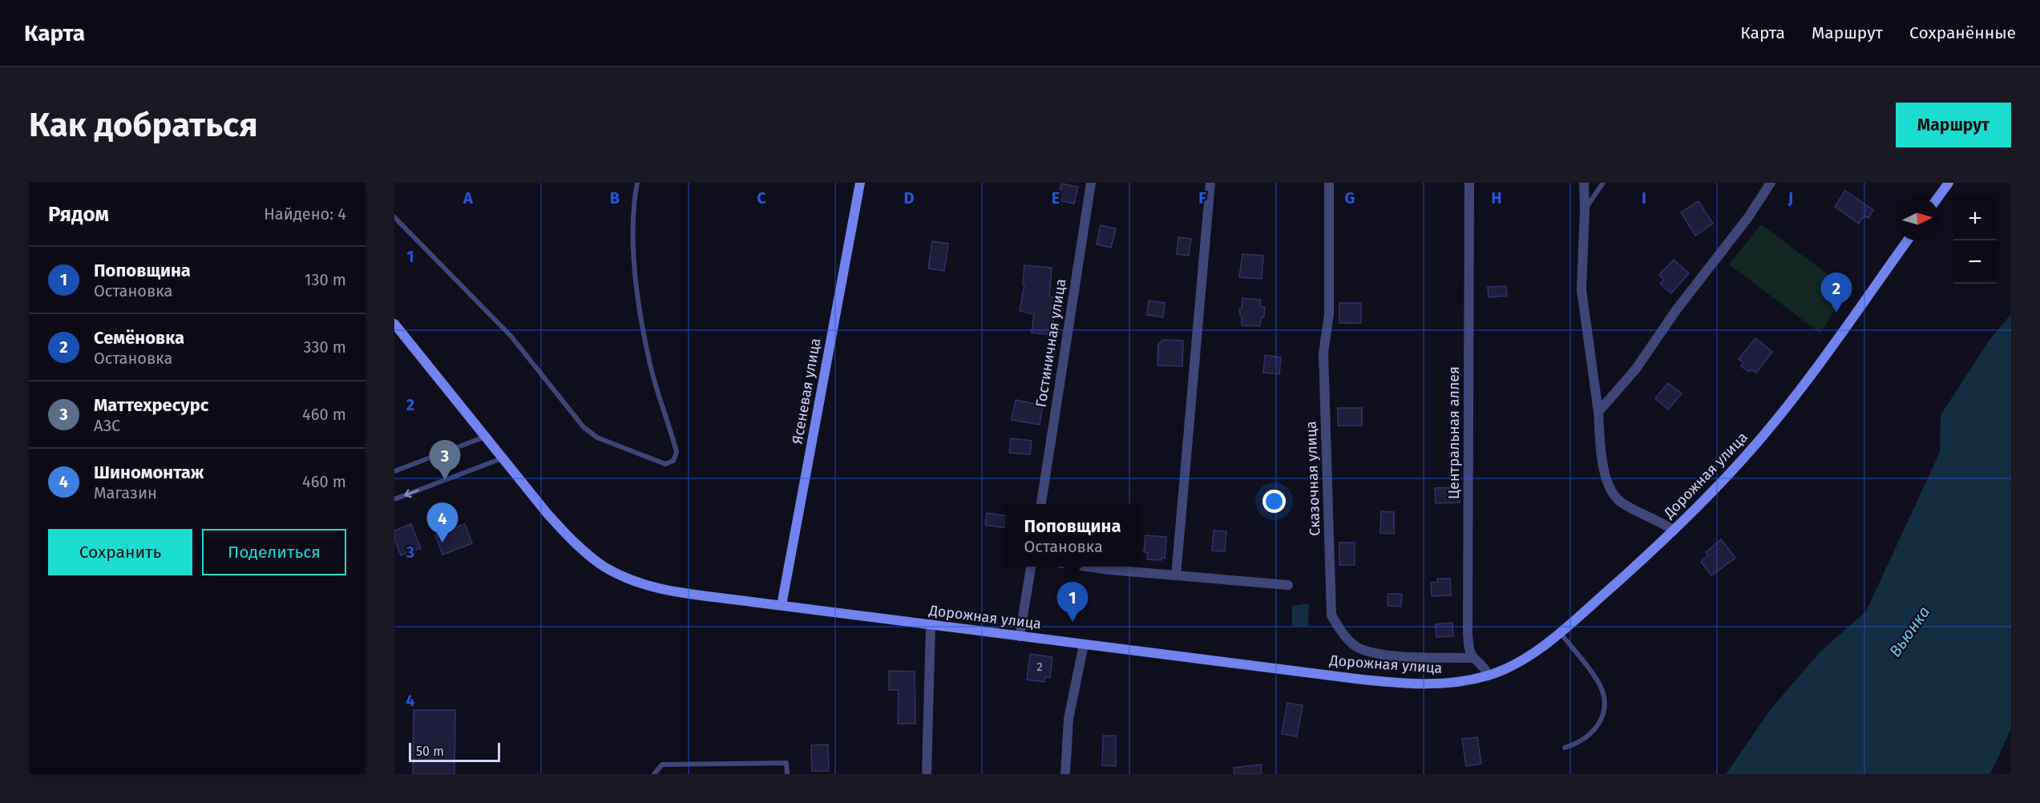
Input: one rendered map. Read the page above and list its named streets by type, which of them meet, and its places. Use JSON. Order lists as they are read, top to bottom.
{
  "streets": {
    "main road": ["Ясеневая улица", "Дорожная улица"],
    "street": ["Гостиничная улица", "Центральная аллея", "Сказочная улица"]
  },
  "crossings": [
    ["Ясеневая улица", "Дорожная улица"],
    ["Центральная аллея", "Дорожная улица"],
    ["Центральная аллея", "Сказочная улица"]
  ],
  "water": ["Вьюнка"],
  "house_numbers": ["2"],
  "scale_bar": "50 m",
  "north": "right",
  "page": {
    "header": "Карта",
    "nav": ["Карта", "Маршрут", "Сохранённые"],
    "buttons": [
      "Маршрут",
      ["Сохранить", "Поделиться"]
    ],
    "title": "Как добраться",
    "heading": ["Рядом", "Найдено: 4"],
    "map_buttons": ["+", "−"],
    "list": [
      {
        "mark": "1",
        "name": "Поповщина",
        "note": "Остановка",
        "value": "130 m"
      },
      {
        "mark": "2",
        "name": "Семёновка",
        "note": "Остановка",
        "value": "330 m"
      },
      {
        "mark": "3",
        "name": "Маттехресурс",
        "note": "АЗС",
        "value": "460 m"
      },
      {
        "mark": "4",
        "name": "Шиномонтаж",
        "note": "Магазин",
        "value": "460 m"
      }
    ],
    "pins": [
      "2",
      "3",
      "4",
      "1"
    ],
    "popup": ["Поповщина", "Остановка"],
    "scale": "50 m"
  },
  "grid": {
    "columns": [
      "A",
      "B",
      "C",
      "D",
      "E",
      "F",
      "G",
      "H",
      "I",
      "J"
    ],
    "rows": [
      "1",
      "2",
      "3",
      "4"
    ]
  }
}
